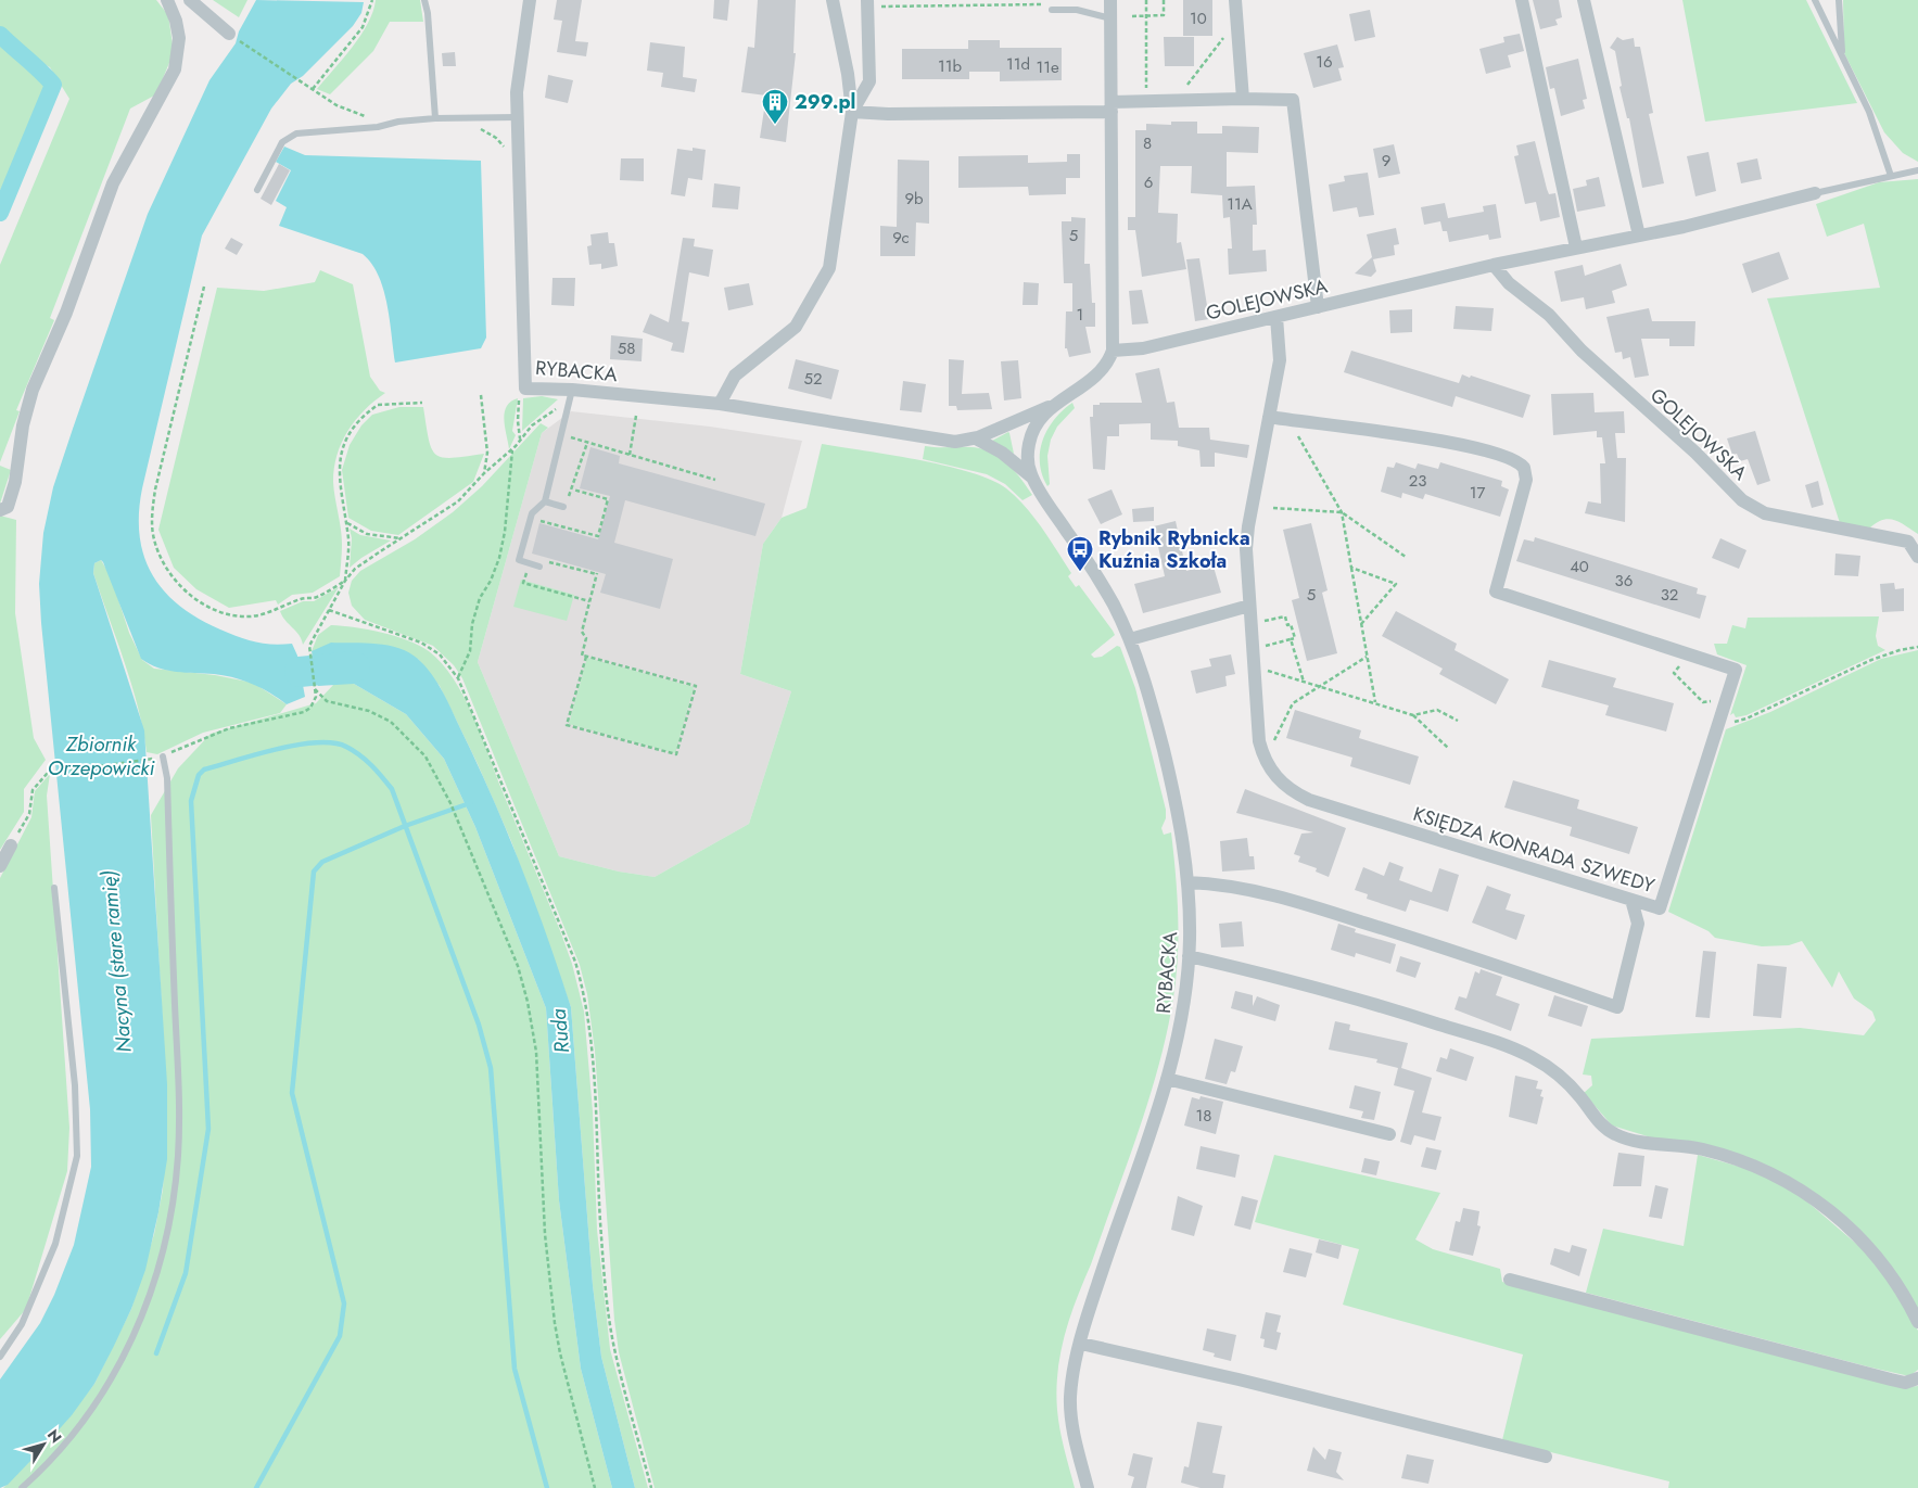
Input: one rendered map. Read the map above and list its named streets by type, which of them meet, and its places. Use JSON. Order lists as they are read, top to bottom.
{
  "streets": {
    "street": ["GOLEJOWSKA", "RYBACKA", "KSIĘDZA KONRADA SZWEDY"]
  },
  "crossings": [
    ["GOLEJOWSKA", "KSIĘDZA KONRADA SZWEDY"]
  ],
  "water": ["Zbiornik Orzepowicki", "Nacyna (stare ramię)", "Ruda"],
  "places": {
    "building": ["299.pl"],
    "bus stop": ["Rybnik Rybnicka Kuźnia Szkoła"]
  },
  "house_numbers": [
    "10",
    "16",
    "11d",
    "11b",
    "11e",
    "8",
    "9",
    "6",
    "9b",
    "11A",
    "5",
    "9c",
    "1",
    "58",
    "52",
    "23",
    "17",
    "40",
    "36",
    "5",
    "32",
    "18"
  ],
  "north": "top right"
}
